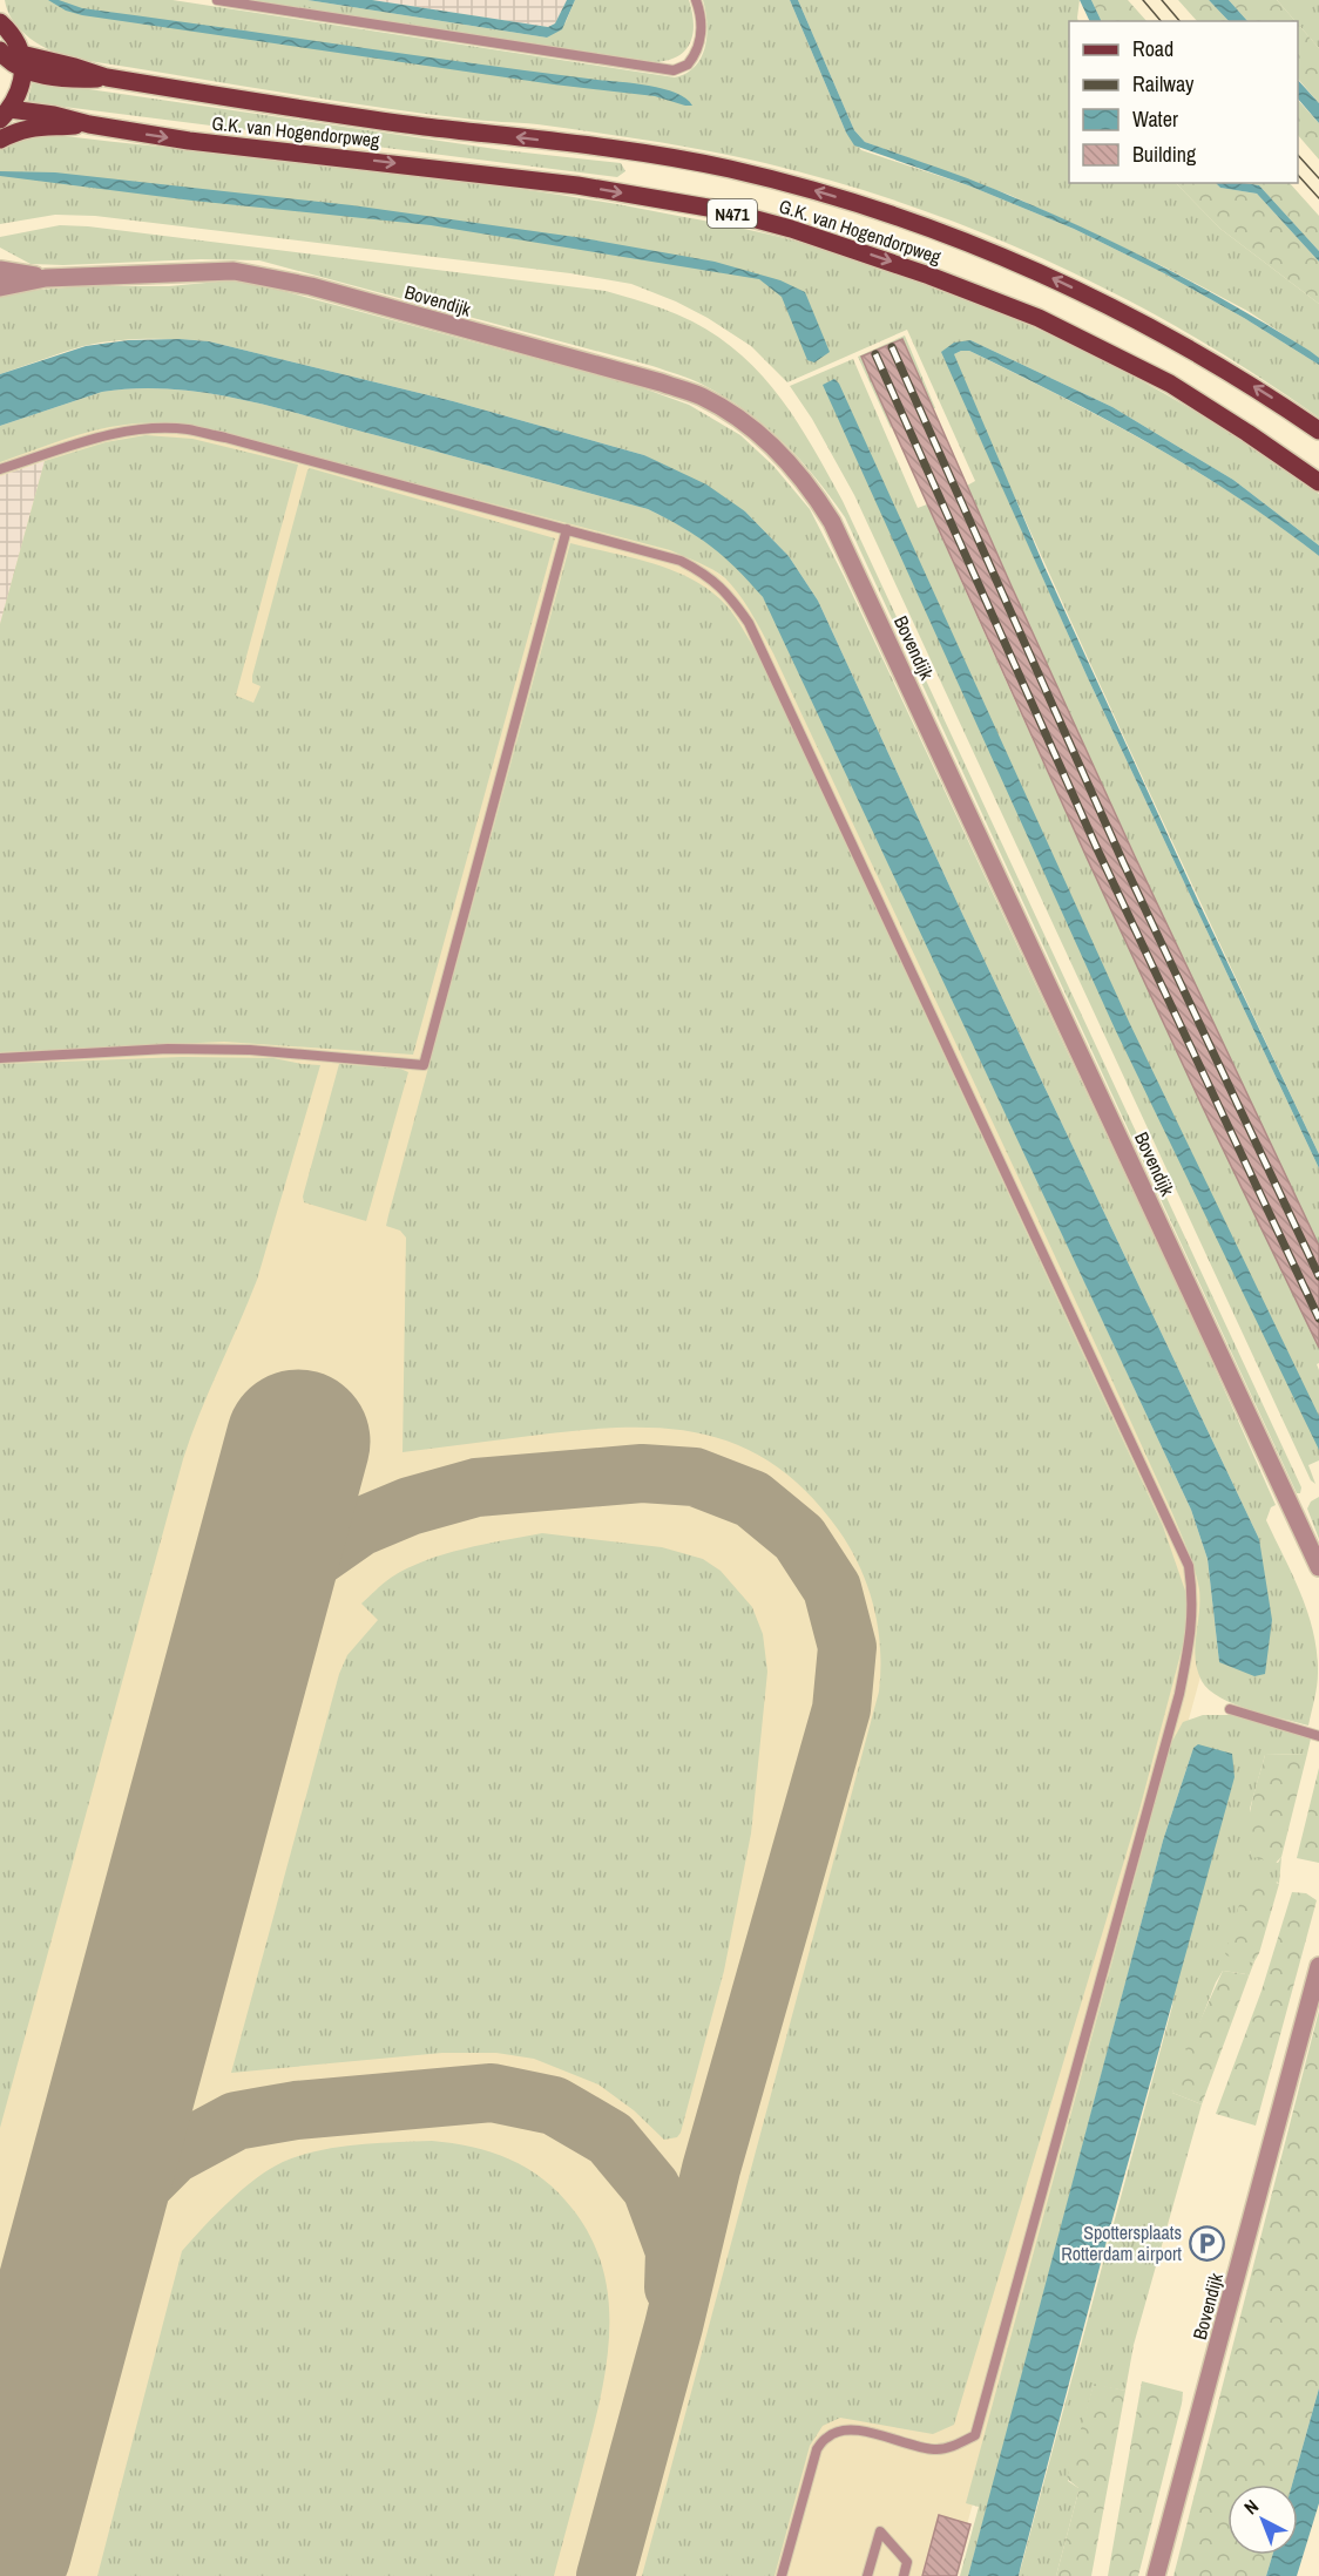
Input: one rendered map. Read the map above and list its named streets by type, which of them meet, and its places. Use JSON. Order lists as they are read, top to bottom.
{
  "streets": {
    "main road": ["G.K. van Hogendorpweg", "N471"],
    "street": ["Bovendijk"]
  },
  "crossings": [
    ["G.K. van Hogendorpweg", "N471"]
  ],
  "places": {
    "parking": ["Spottersplaats Rotterdam airport"]
  },
  "legend": [
    "Road",
    "Railway",
    "Water",
    "Building"
  ],
  "north": "top left"
}
